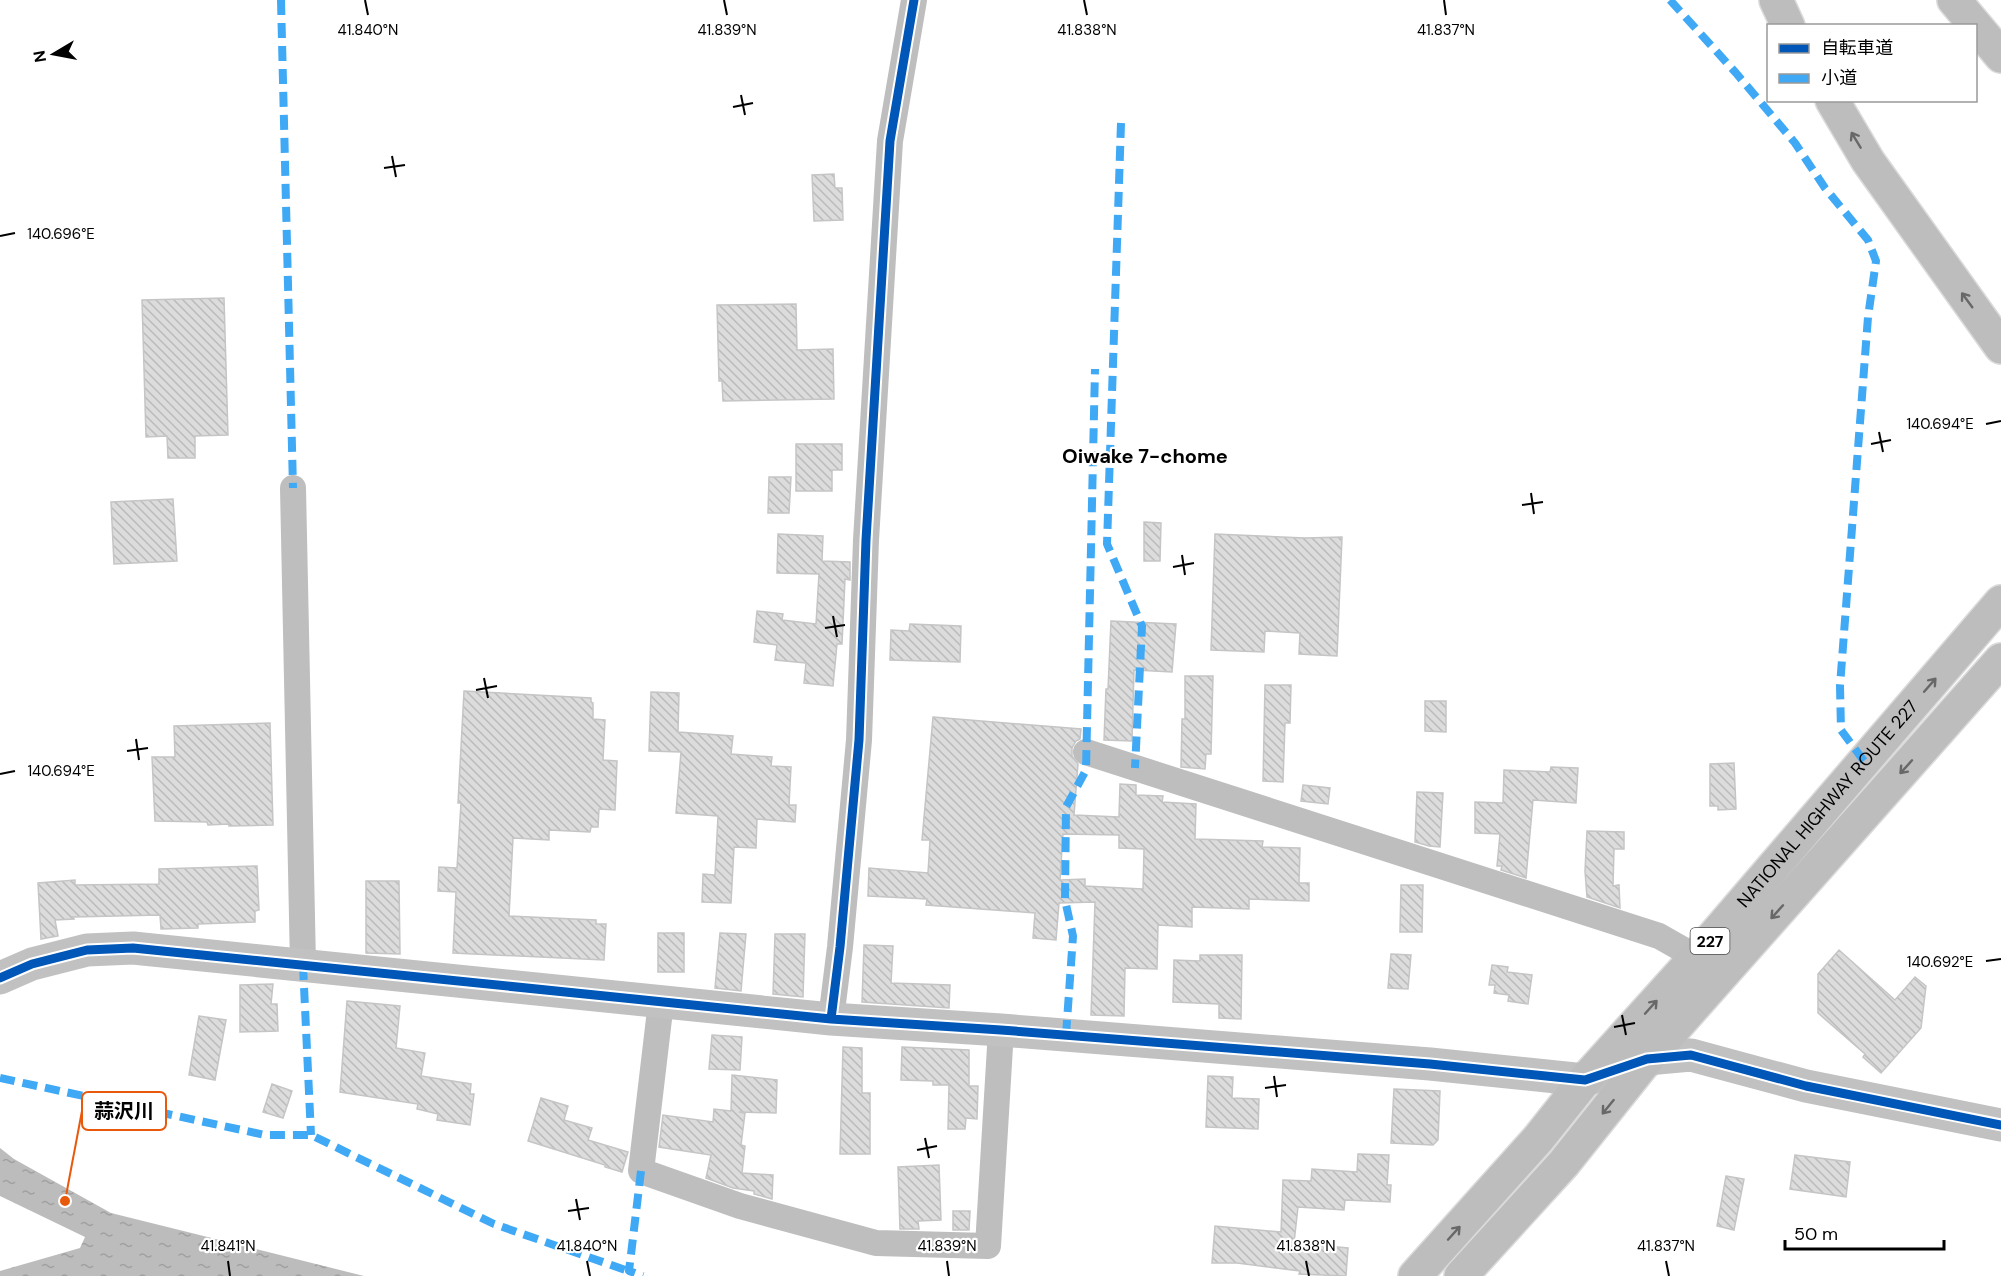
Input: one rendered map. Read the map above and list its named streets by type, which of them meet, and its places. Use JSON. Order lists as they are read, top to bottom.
{
  "streets": {
    "highway": ["NATIONAL HIGHWAY ROUTE 227", "227"]
  },
  "districts": ["Oiwake 7-chome"],
  "places": ["蒜沢川"],
  "legend": ["自転車道", "小道"],
  "scale_bar": "50 m",
  "north": "left",
  "coordinates": [
    "41.840°N",
    "41.839°N",
    "41.838°N",
    "41.837°N",
    "140.696°E",
    "140.694°E",
    "140.692°E",
    "41.841°N"
  ]
}
